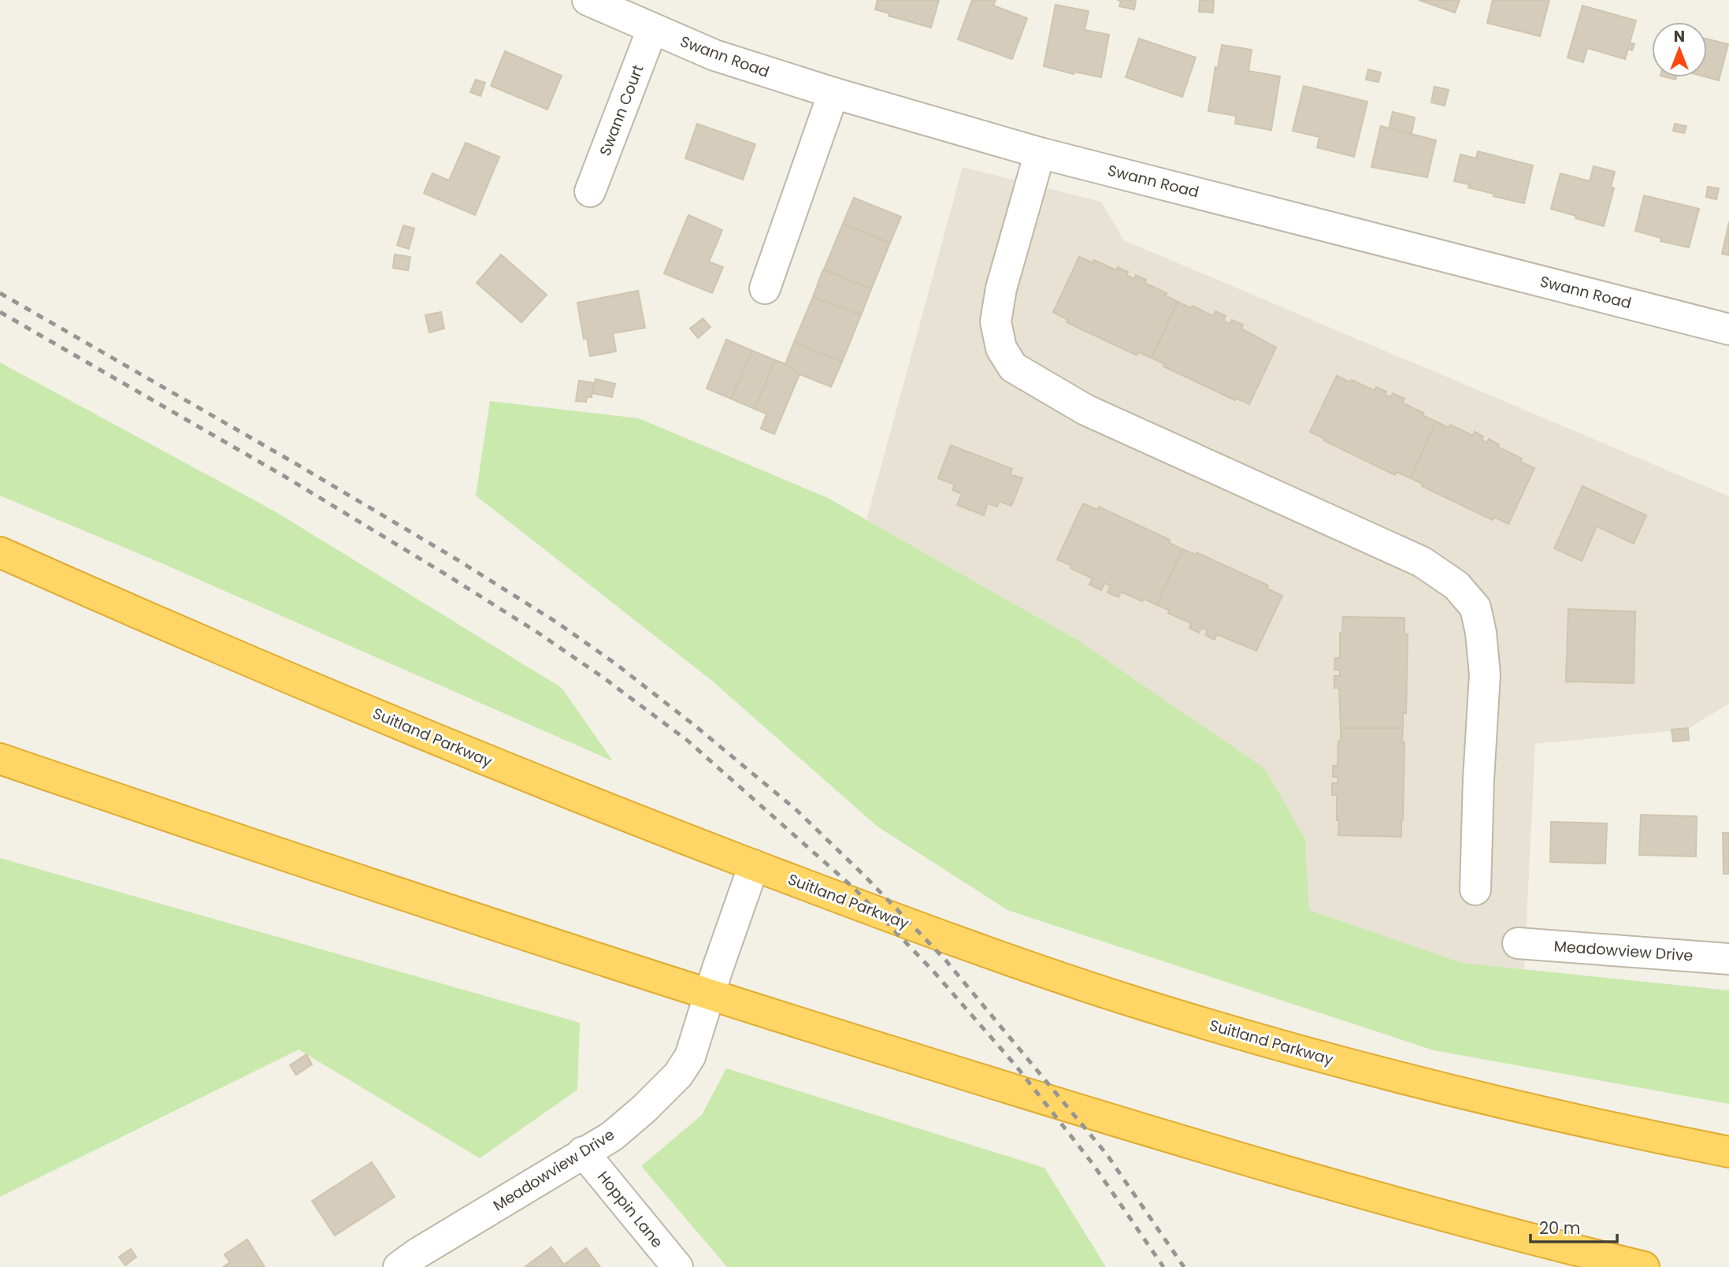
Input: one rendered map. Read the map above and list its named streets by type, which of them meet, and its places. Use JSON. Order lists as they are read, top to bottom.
{
  "streets": {
    "highway": ["Suitland Parkway"],
    "street": [
      "Swann Road",
      "Swann Court",
      "Meadowview Drive",
      "Hoppin Lane"
    ]
  },
  "crossings": [
    ["Swann Road", "Swann Court"],
    ["Suitland Parkway", "Meadowview Drive"],
    ["Meadowview Drive", "Hoppin Lane"]
  ],
  "scale_bar": "20 m",
  "north": "top"
}
